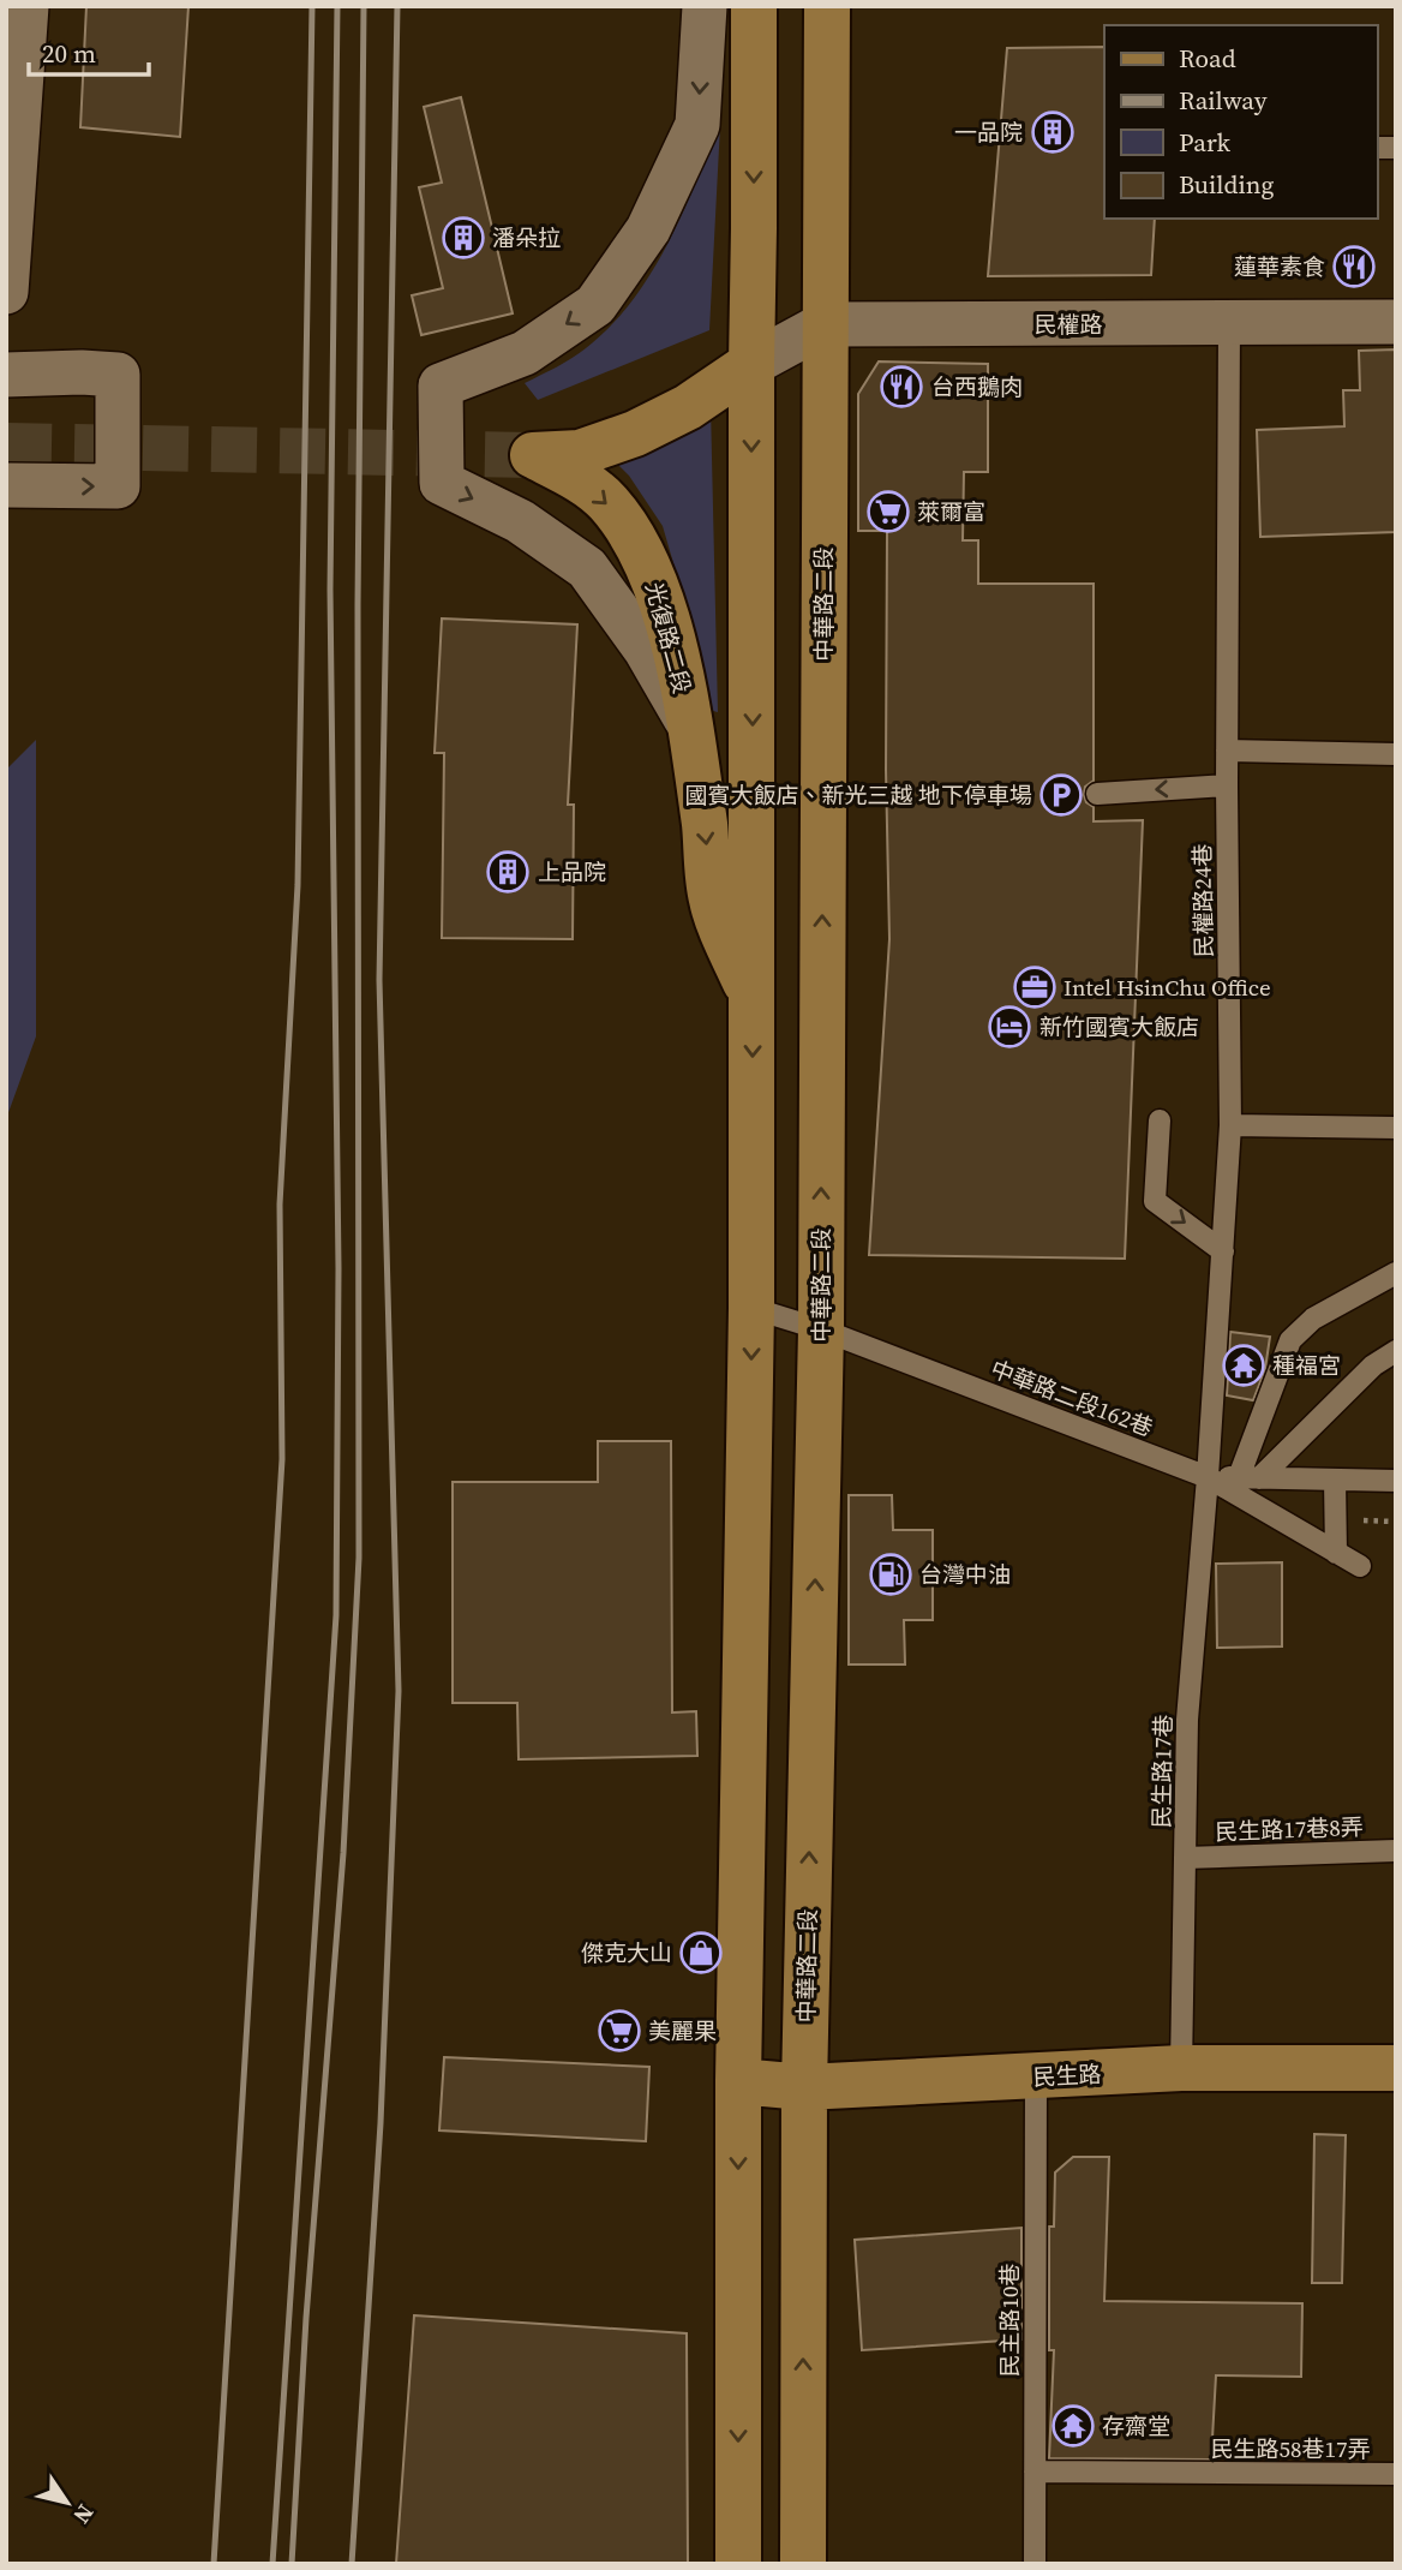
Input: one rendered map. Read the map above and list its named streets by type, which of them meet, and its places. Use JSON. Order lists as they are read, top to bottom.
{
  "streets": {
    "street": [
      "民權路",
      "中華路二段",
      "光復路二段",
      "民生路"
    ],
    "lane": [
      "民權路24巷",
      "中華路二段162巷",
      "民生路17巷",
      "民生路17巷8弄",
      "民主路10巷",
      "民生路58巷17弄"
    ]
  },
  "crossings": [
    ["民權路", "中華路二段"],
    ["民權路", "光復路二段"],
    ["民權路", "民權路24巷"],
    ["中華路二段", "中華路二段162巷"],
    ["中華路二段", "民生路"],
    ["民權路24巷", "中華路二段162巷"],
    ["民權路24巷", "民生路17巷"],
    ["中華路二段162巷", "民生路17巷"],
    ["民生路17巷", "民生路17巷8弄"],
    ["民生路17巷", "民生路"],
    ["民生路", "民主路10巷"],
    ["民主路10巷", "民生路58巷17弄"]
  ],
  "places": {
    "building": ["一品院", "潘朵拉", "上品院"],
    "restaurant": ["蓮華素食", "台西鵝肉"],
    "supermarket": ["萊爾富", "美麗果"],
    "parking": ["國賓大飯店、新光三越 地下停車場"],
    "office": ["Intel HsinChu Office"],
    "hotel": ["新竹國賓大飯店"],
    "temple": ["種福宮", "存齋堂"],
    "fuel station": ["台灣中油"],
    "shop": ["傑克大山"]
  },
  "legend": [
    "Road",
    "Railway",
    "Park",
    "Building"
  ],
  "scale_bar": "20 m",
  "north": "bottom right"
}
